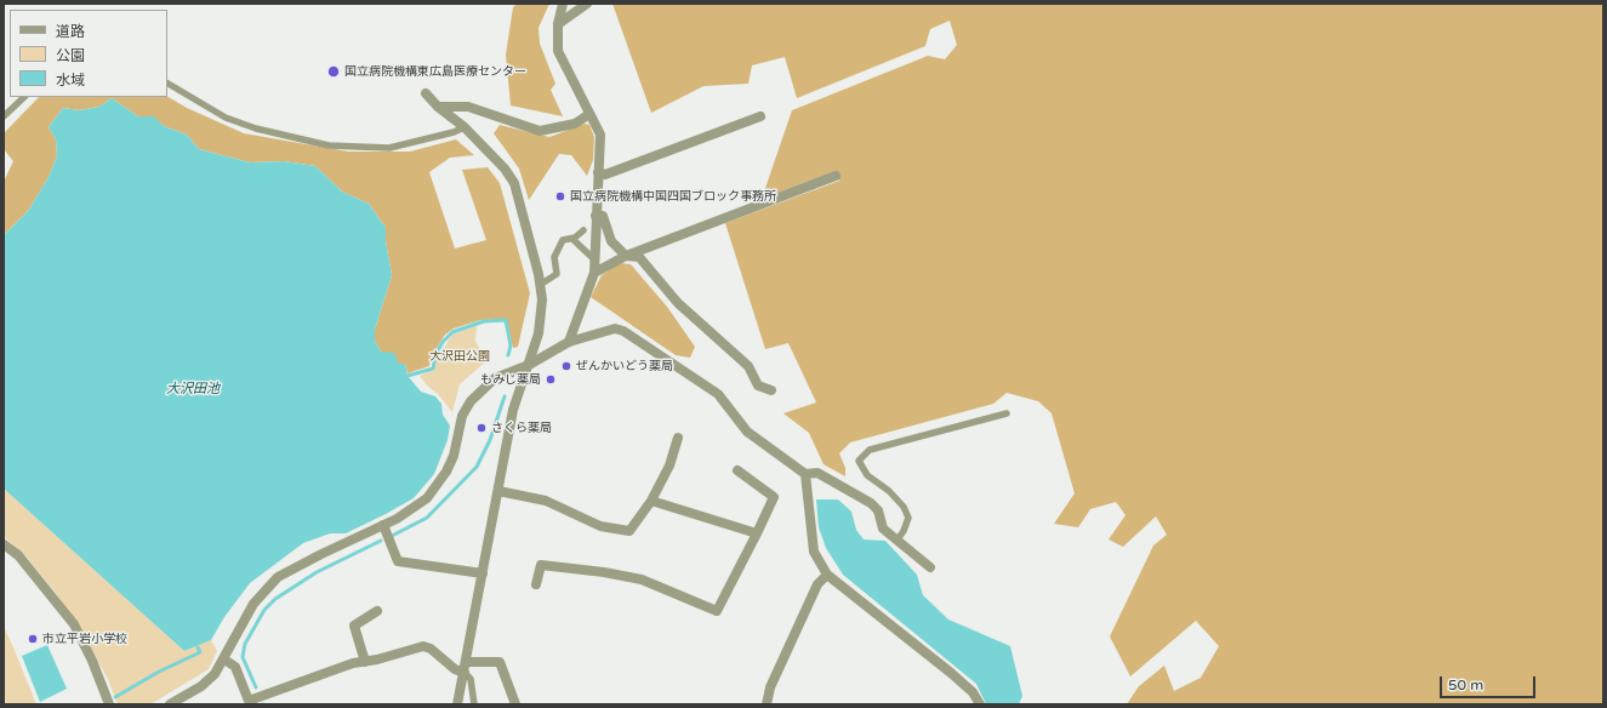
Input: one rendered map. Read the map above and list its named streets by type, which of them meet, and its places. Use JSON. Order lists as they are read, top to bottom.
{
  "water": ["大沢田池"],
  "parks": ["大沢田公園"],
  "places": [
    "国立病院機構東広島医療センター",
    "国立病院機構中国四国ブロック事務所",
    "ぜんかいどう薬局",
    "もみじ薬局",
    "さくら薬局",
    "市立平岩小学校"
  ],
  "legend": ["道路", "公園", "水域"],
  "scale_bar": "50 m"
}
